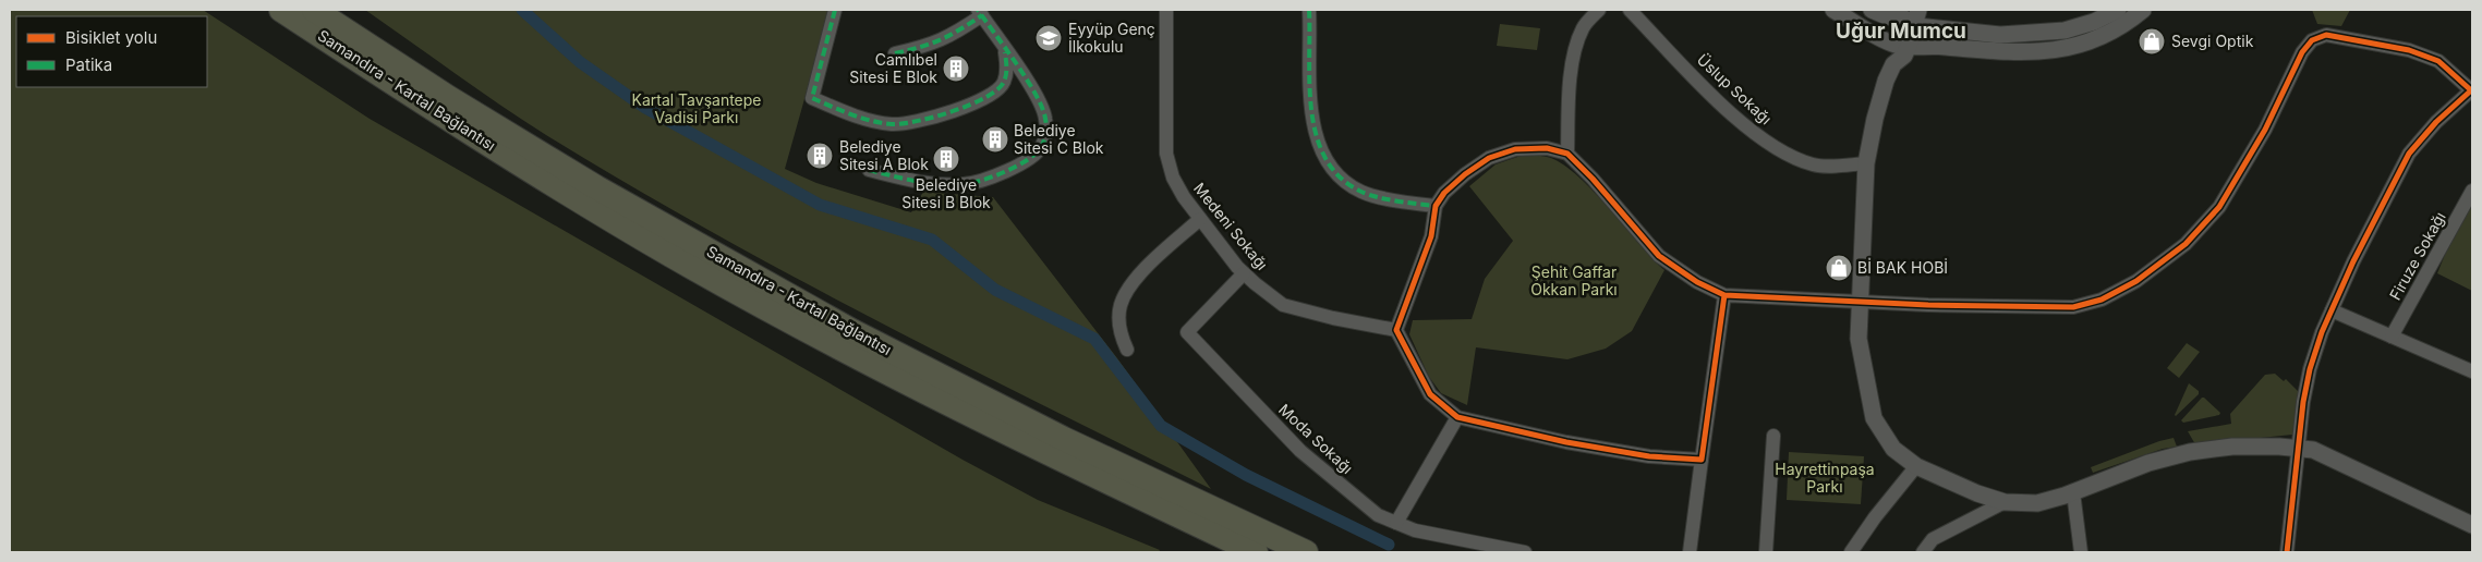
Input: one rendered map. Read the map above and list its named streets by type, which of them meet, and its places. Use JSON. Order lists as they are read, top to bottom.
{
  "streets": {
    "highway": ["Samandıra - Kartal Bağlantısı"],
    "street": [
      "Üslup Sokağı",
      "Medeni Sokağı",
      "Firuze Sokağı",
      "Moda Sokağı"
    ]
  },
  "crossings": [
    ["Medeni Sokağı", "Moda Sokağı"]
  ],
  "districts": ["Uğur Mumcu"],
  "parks": ["Kartal Tavşantepe Vadisi Parkı", "Şehit Gaffar Okkan Parkı", "Hayrettinpaşa Parkı"],
  "places": {
    "school or university": ["Eyyüp Genç İlkokulu"],
    "shop": ["Sevgi Optik", "Bİ BAK HOBİ"],
    "building": [
      "Camlıbel Sitesi E Blok",
      "Belediye Sitesi C Blok",
      "Belediye Sitesi A Blok",
      "Belediye Sitesi B Blok"
    ]
  },
  "legend": ["Bisiklet yolu", "Patika"]
}
